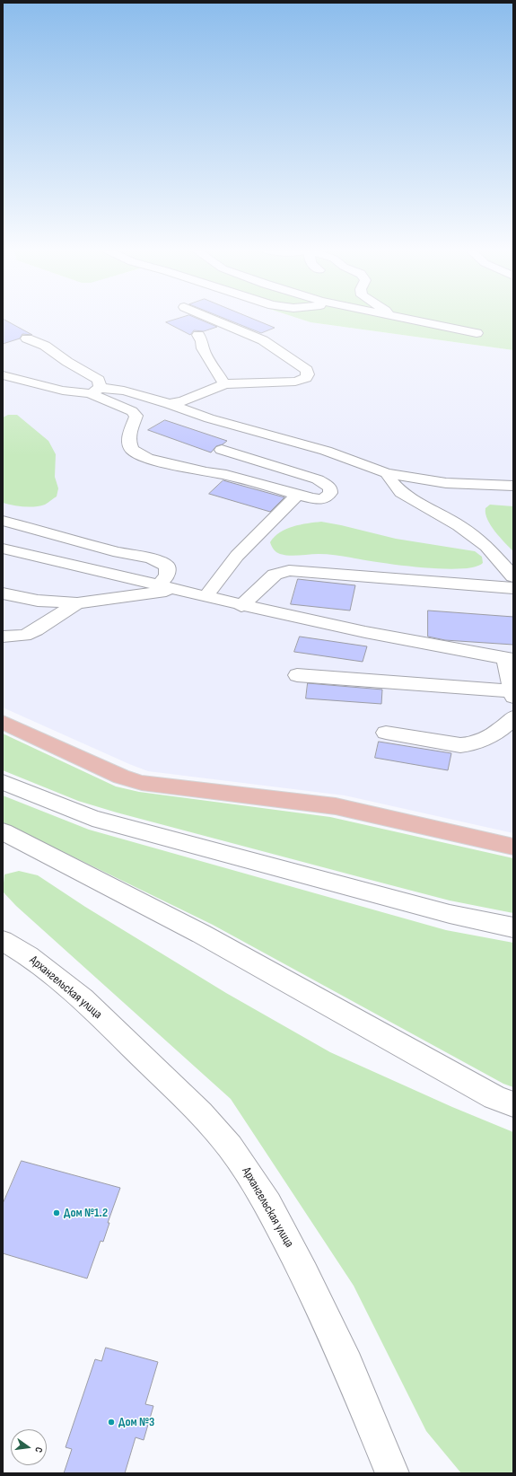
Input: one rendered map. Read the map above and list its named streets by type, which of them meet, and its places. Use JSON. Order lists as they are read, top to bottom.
{
  "streets": {
    "street": ["Архангельская улица"]
  },
  "places": ["Дом №1.2", "Дом №3"],
  "north": "right"
}
